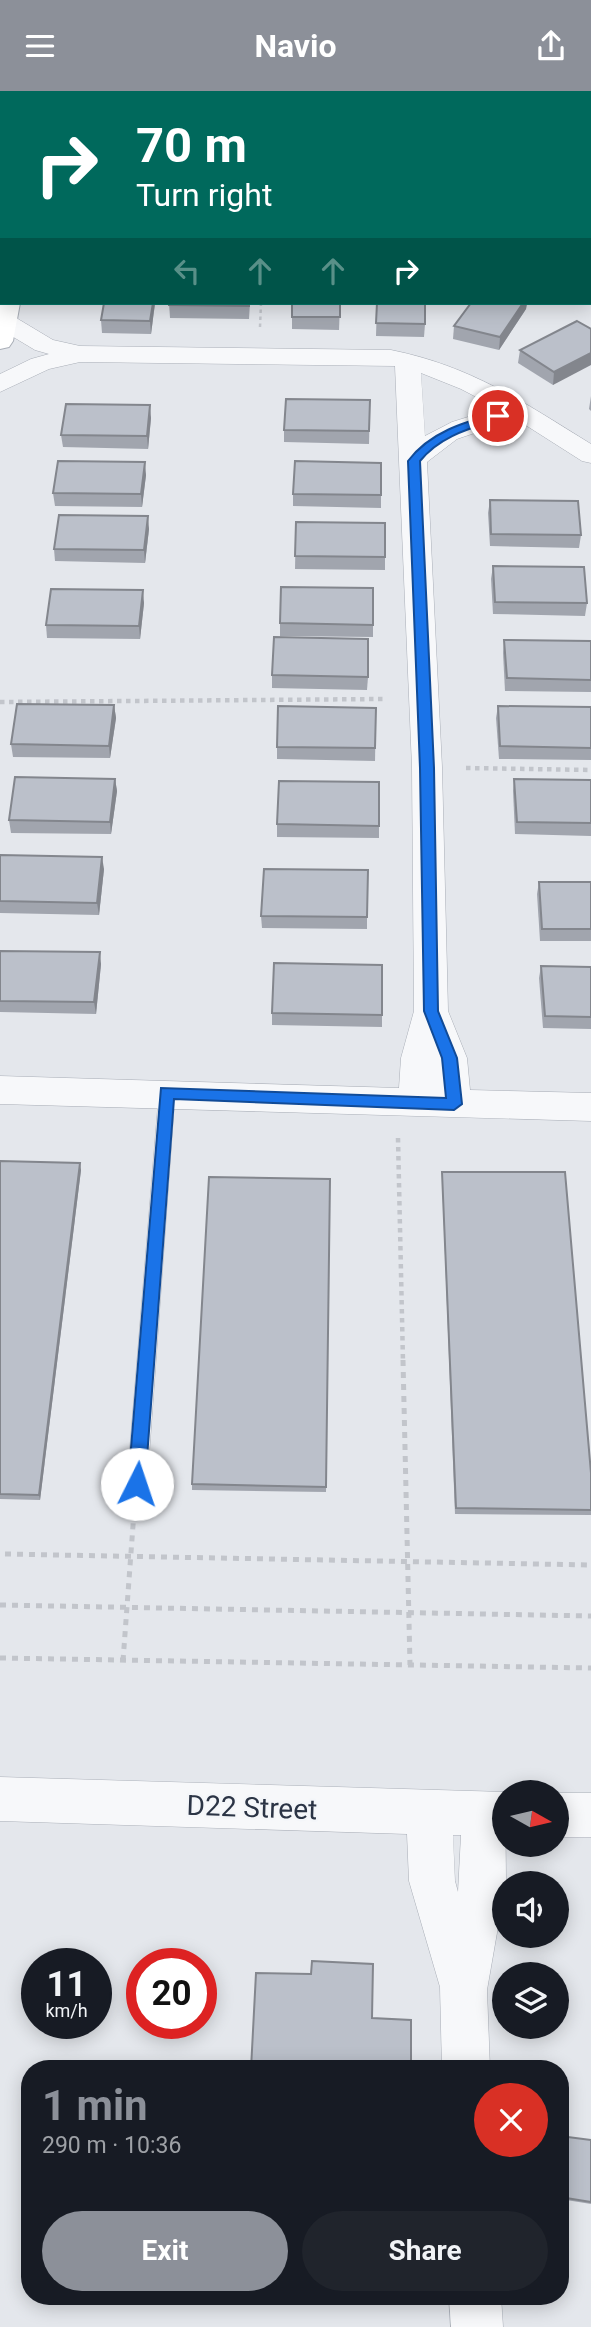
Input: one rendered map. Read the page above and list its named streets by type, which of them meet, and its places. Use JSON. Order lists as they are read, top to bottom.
{
  "streets": {
    "street": ["D22 Street"]
  },
  "north": "right",
  "page": {
    "header": "Navio",
    "turn": ["70 m", "Turn right"],
    "speed": "11 km/h",
    "limit": "20",
    "heading": ["1 min", "290 m · 10:36"],
    "buttons": ["Exit", "Share"]
  }
}
